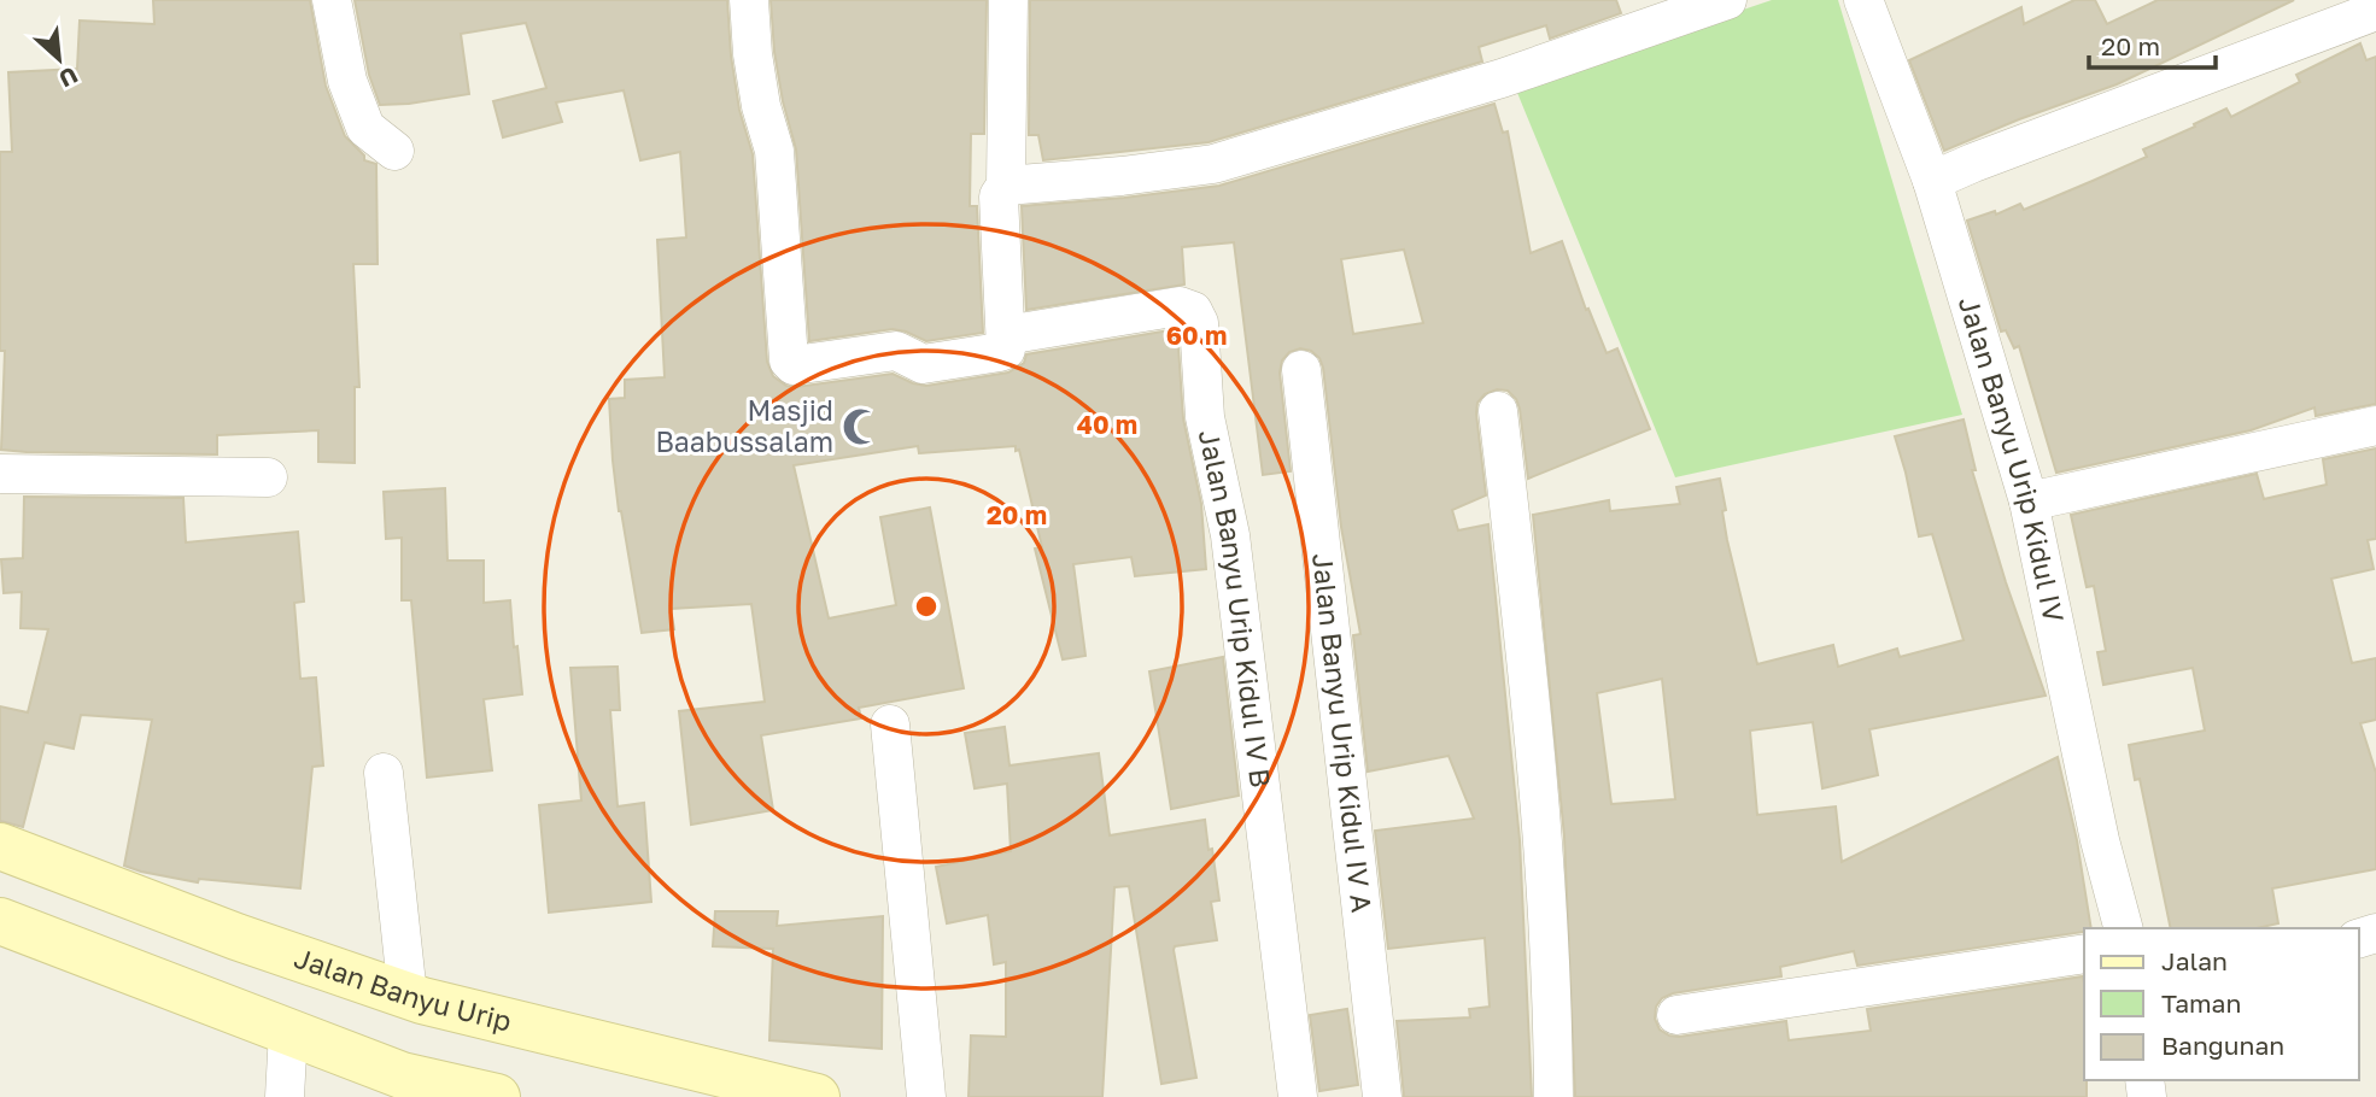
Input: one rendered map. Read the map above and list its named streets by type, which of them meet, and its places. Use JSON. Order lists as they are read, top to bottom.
{
  "streets": {
    "main road": ["Jalan Banyu Urip"],
    "street": ["Jalan Banyu Urip Kidul IV", "Jalan Banyu Urip Kidul IV B", "Jalan Banyu Urip Kidul IV A"]
  },
  "places": {
    "mosque": ["Masjid Baabussalam"]
  },
  "legend": ["Jalan", "Taman", "Bangunan"],
  "scale_bar": "20 m",
  "north": "bottom right",
  "rings": ["60 m", "40 m", "20 m"]
}
